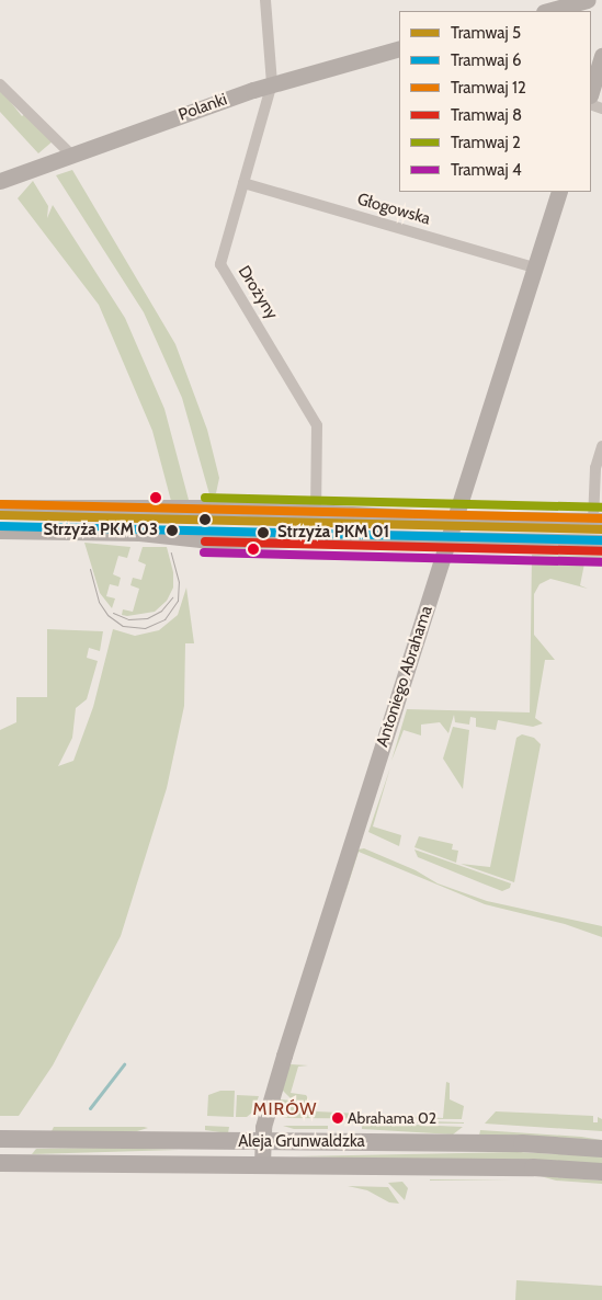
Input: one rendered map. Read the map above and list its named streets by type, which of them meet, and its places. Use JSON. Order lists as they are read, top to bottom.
{
  "streets": {
    "main road": ["Aleja Grunwaldzka"],
    "street": [
      "Polanki",
      "Głogowska",
      "Drożyny",
      "Antoniego Abrahama"
    ]
  },
  "crossings": [
    ["Polanki", "Drożyny"],
    ["Głogowska", "Drożyny"],
    ["Głogowska", "Antoniego Abrahama"],
    ["Antoniego Abrahama", "Aleja Grunwaldzka"]
  ],
  "districts": ["MIRÓW"],
  "places": ["Strzyża PKM 03", "Strzyża PKM 01", "Abrahama 02"],
  "lines": [
    "tram line 2",
    "tram line 12",
    "tram line 5",
    "tram line 6",
    "tram line 8",
    "tram line 4"
  ],
  "legend": [
    "Tramwaj 5",
    "Tramwaj 6",
    "Tramwaj 12",
    "Tramwaj 8",
    "Tramwaj 2",
    "Tramwaj 4"
  ]
}
